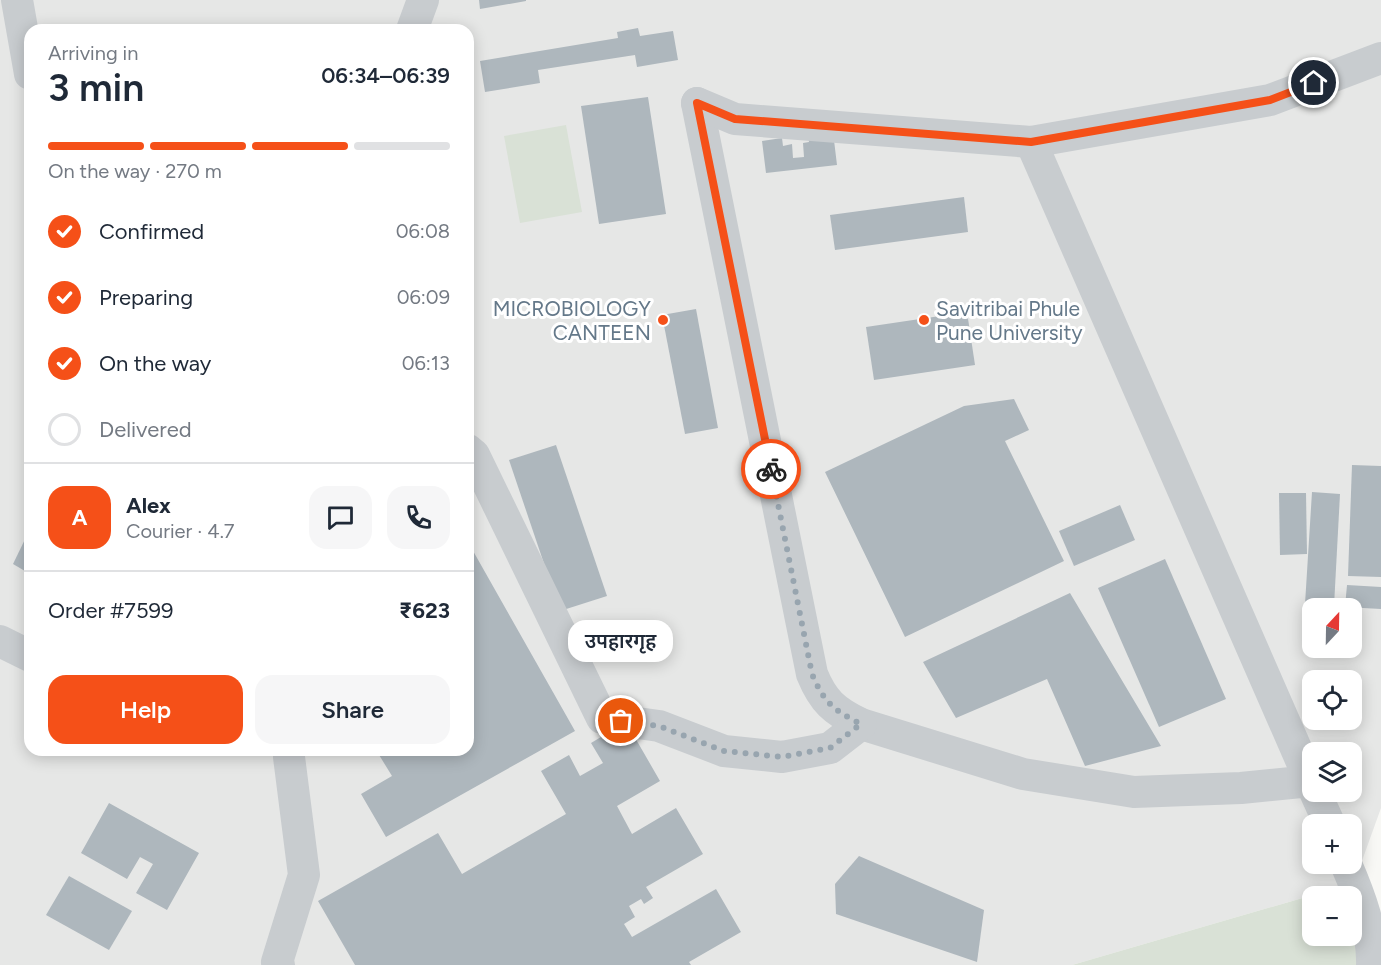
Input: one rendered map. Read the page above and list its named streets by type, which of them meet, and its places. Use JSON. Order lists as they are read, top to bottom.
{
  "places": ["MICROBIOLOGY CANTEEN", "Savitribai Phule Pune University", "उपहारगृह"],
  "north": "top",
  "page": {
    "heading": ["3 min", "Arriving in", "06:34–06:39"],
    "panel": [
      "Alex",
      "Courier · 4.7",
      "Order #7599",
      "₹623"
    ],
    "bar": "On the way · 270 m",
    "list": [
      ["Confirmed", "06:08"],
      ["Preparing", "06:09"],
      ["On the way", "06:13"],
      "Delivered"
    ],
    "round": "A",
    "map_buttons": ["+", "−"],
    "bubble": "उपहारगृह",
    "buttons": ["Help", "Share"]
  }
}
